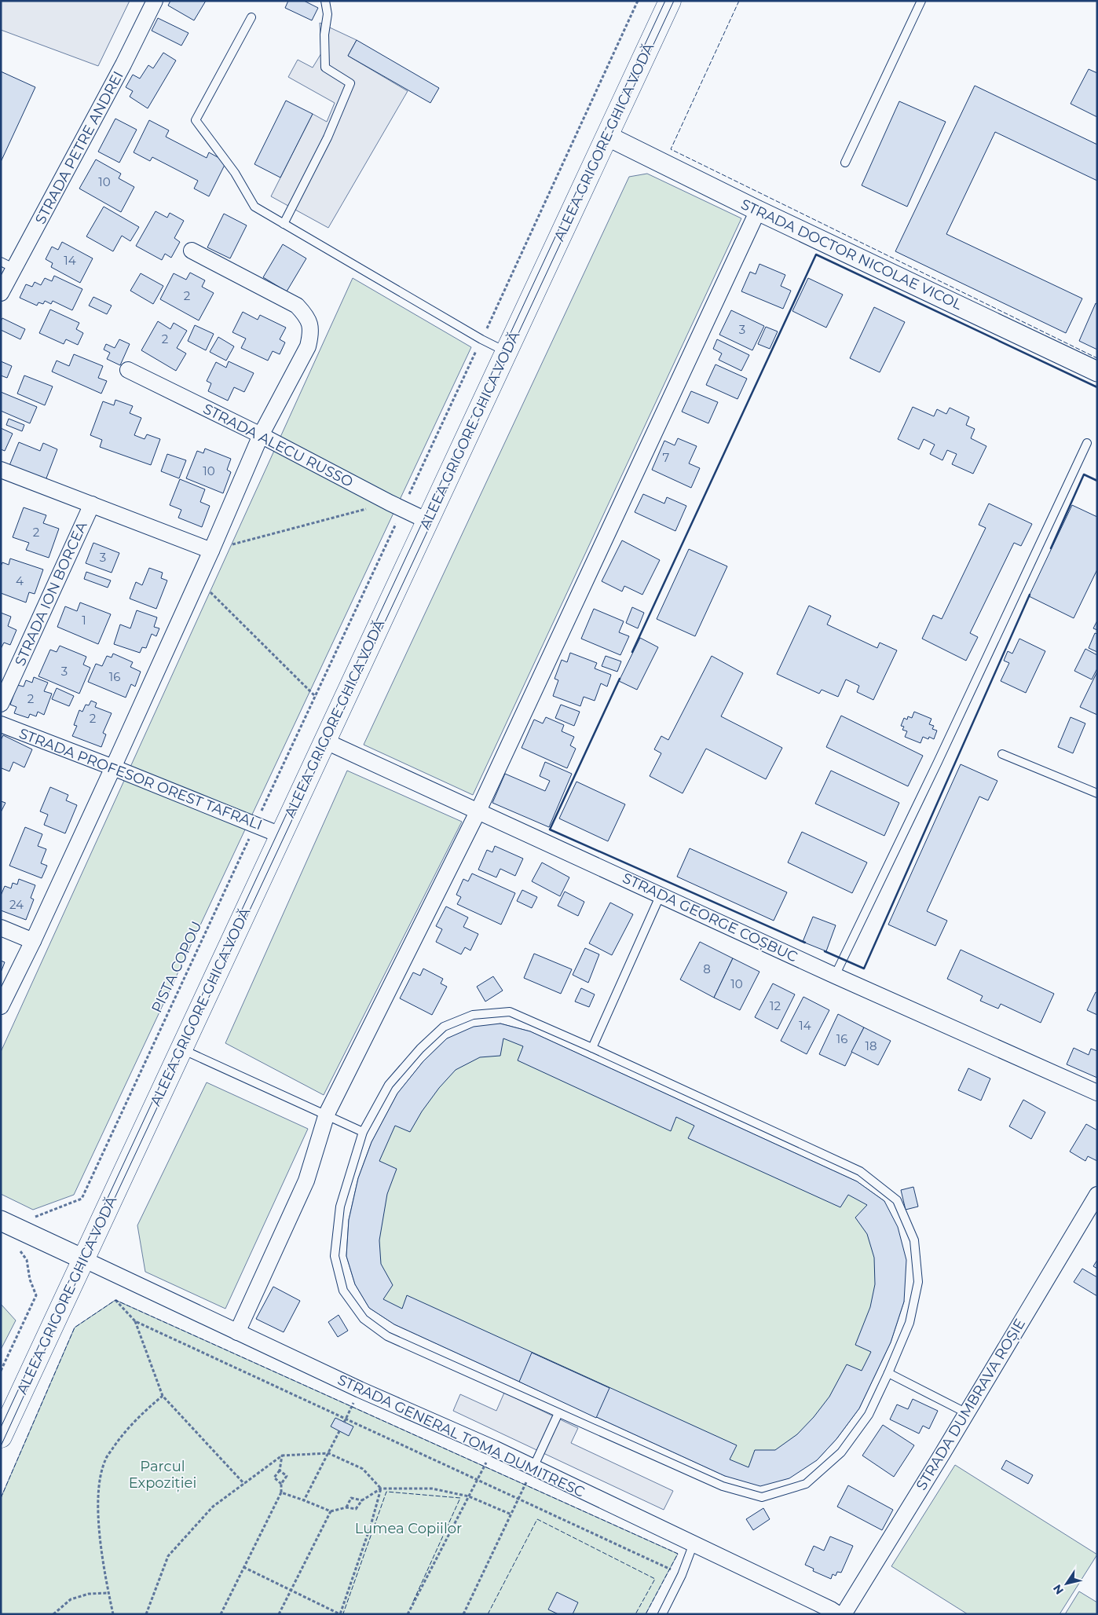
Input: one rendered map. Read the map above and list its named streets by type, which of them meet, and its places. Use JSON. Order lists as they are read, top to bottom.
{
  "streets": {
    "main road": ["ALEEA GRIGORE GHICA VODĂ"],
    "street": [
      "STRADA PETRE ANDREI",
      "STRADA DOCTOR NICOLAE VICOL",
      "STRADA ALECU RUSSO",
      "STRADA ION BORCEA",
      "STRADA PROFESOR OREST TAFRALI",
      "STRADA GEORGE COȘBUC",
      "STRADA DUMBRAVA ROȘIE",
      "STRADA GENERAL TOMA DUMITRESC"
    ],
    "path": ["PISTA COPOU"]
  },
  "crossings": [
    ["ALEEA GRIGORE GHICA VODĂ", "STRADA DOCTOR NICOLAE VICOL"],
    ["ALEEA GRIGORE GHICA VODĂ", "STRADA ALECU RUSSO"],
    ["ALEEA GRIGORE GHICA VODĂ", "STRADA PROFESOR OREST TAFRALI"],
    ["ALEEA GRIGORE GHICA VODĂ", "STRADA GEORGE COȘBUC"],
    ["ALEEA GRIGORE GHICA VODĂ", "STRADA GENERAL TOMA DUMITRESC"],
    ["STRADA PROFESOR OREST TAFRALI", "PISTA COPOU"]
  ],
  "parks": ["Parcul Expoziției", "Lumea Copiilor"],
  "house_numbers": [
    "10",
    "14",
    "2",
    "3",
    "2",
    "7",
    "10",
    "2",
    "3",
    "4",
    "1",
    "3",
    "16",
    "2",
    "2",
    "24",
    "8",
    "10",
    "12",
    "14",
    "16",
    "18"
  ],
  "north": "bottom left"
}
